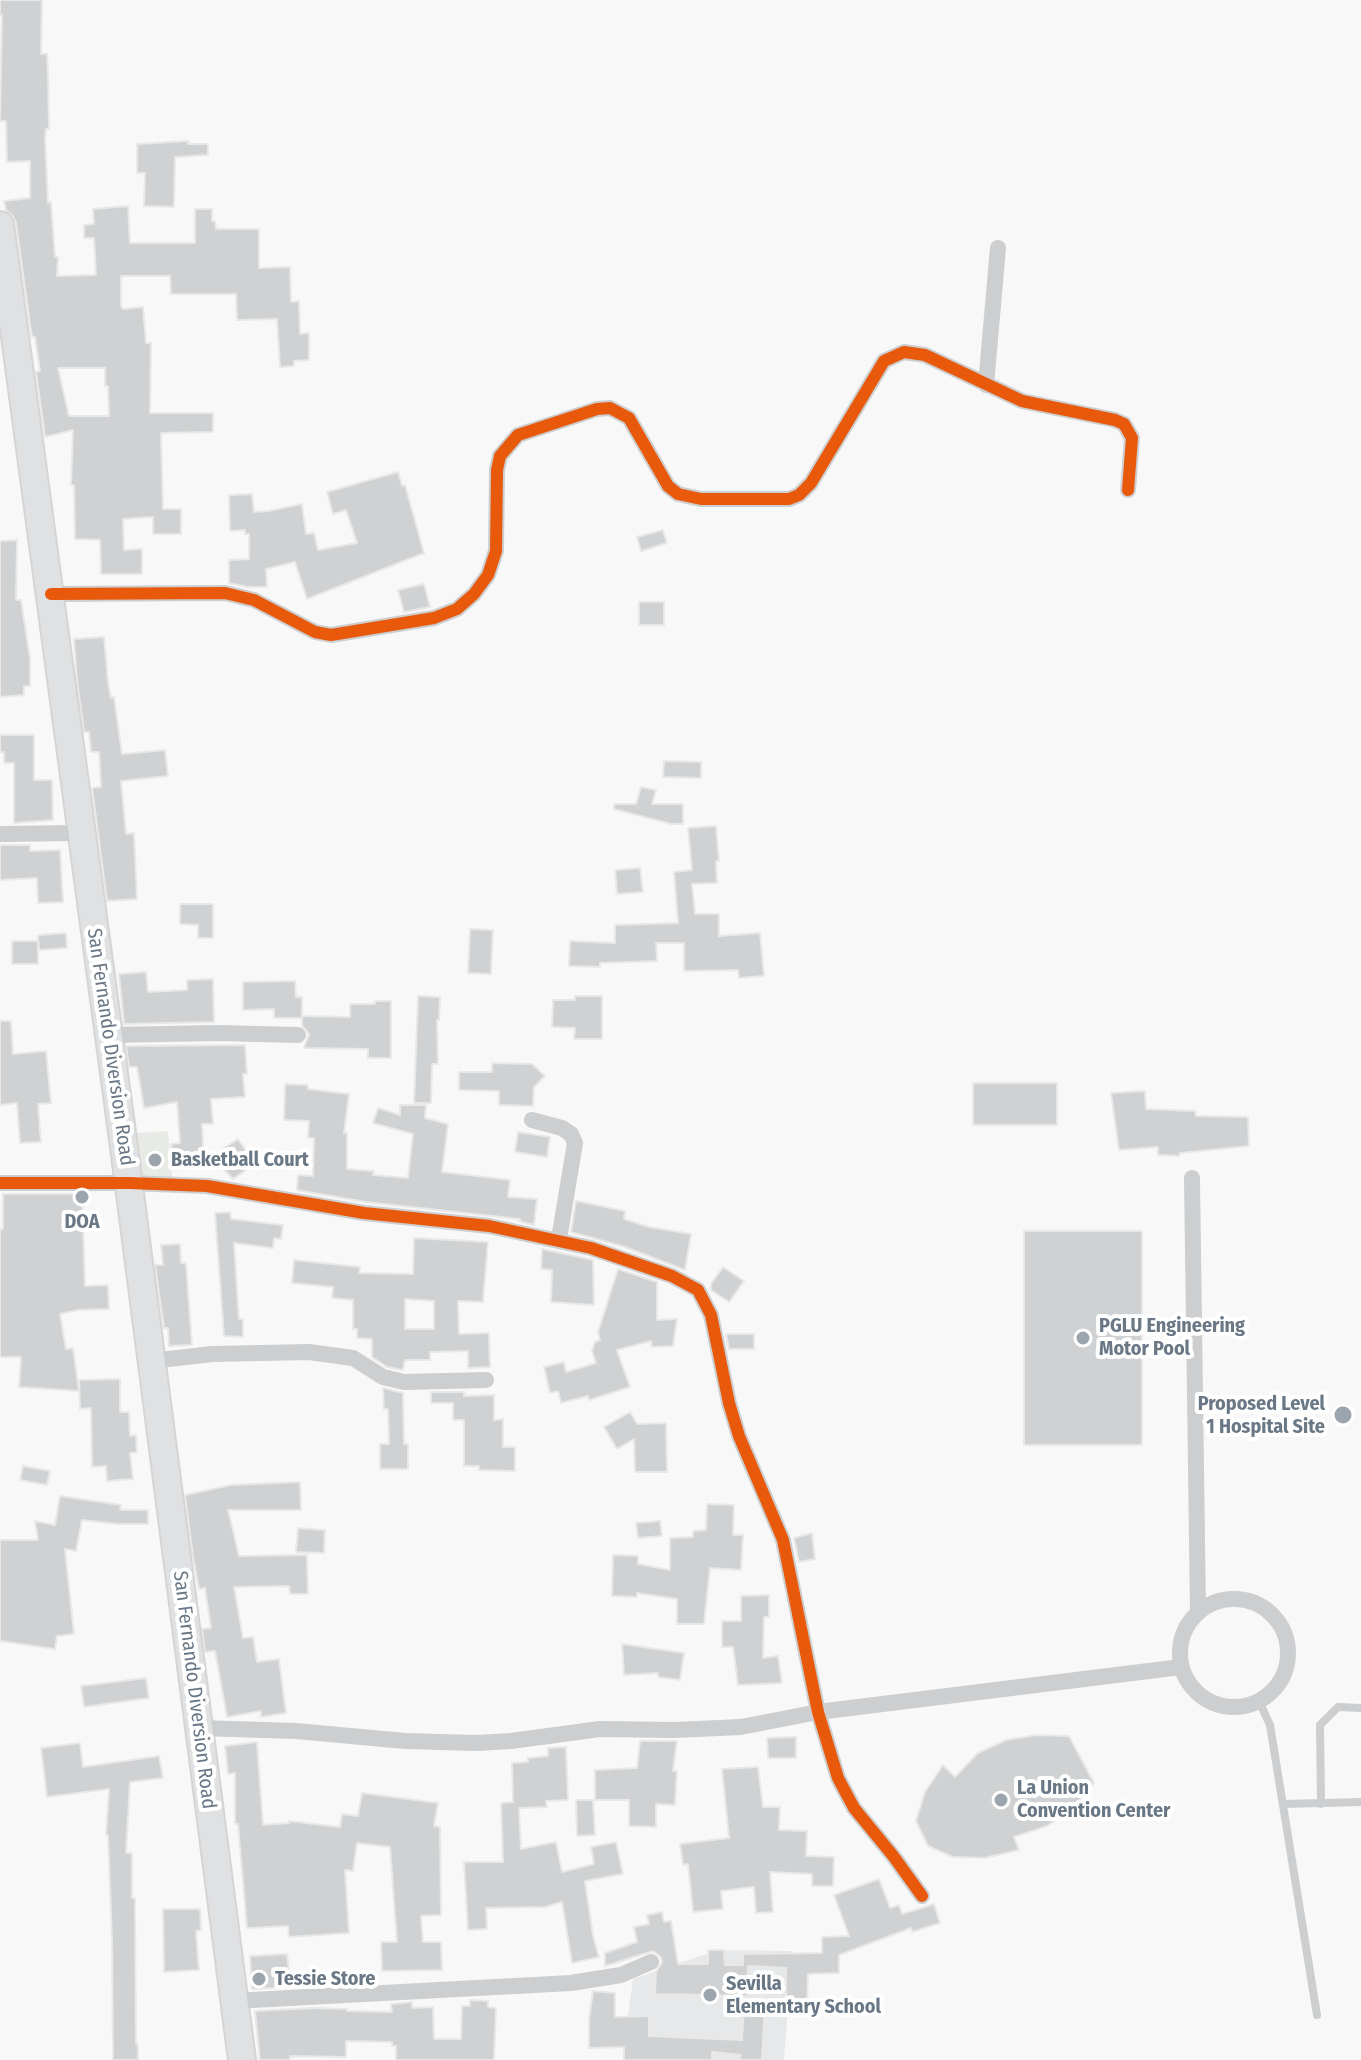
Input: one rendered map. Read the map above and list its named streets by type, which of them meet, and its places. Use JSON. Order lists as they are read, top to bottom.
{
  "streets": {
    "highway": ["San Fernando Diversion Road"]
  },
  "places": [
    "Basketball Court",
    "DOA",
    "PGLU Engineering Motor Pool",
    "Proposed Level 1 Hospital Site",
    "La Union Convention Center",
    "Tessie Store",
    "Sevilla Elementary School"
  ]
}
